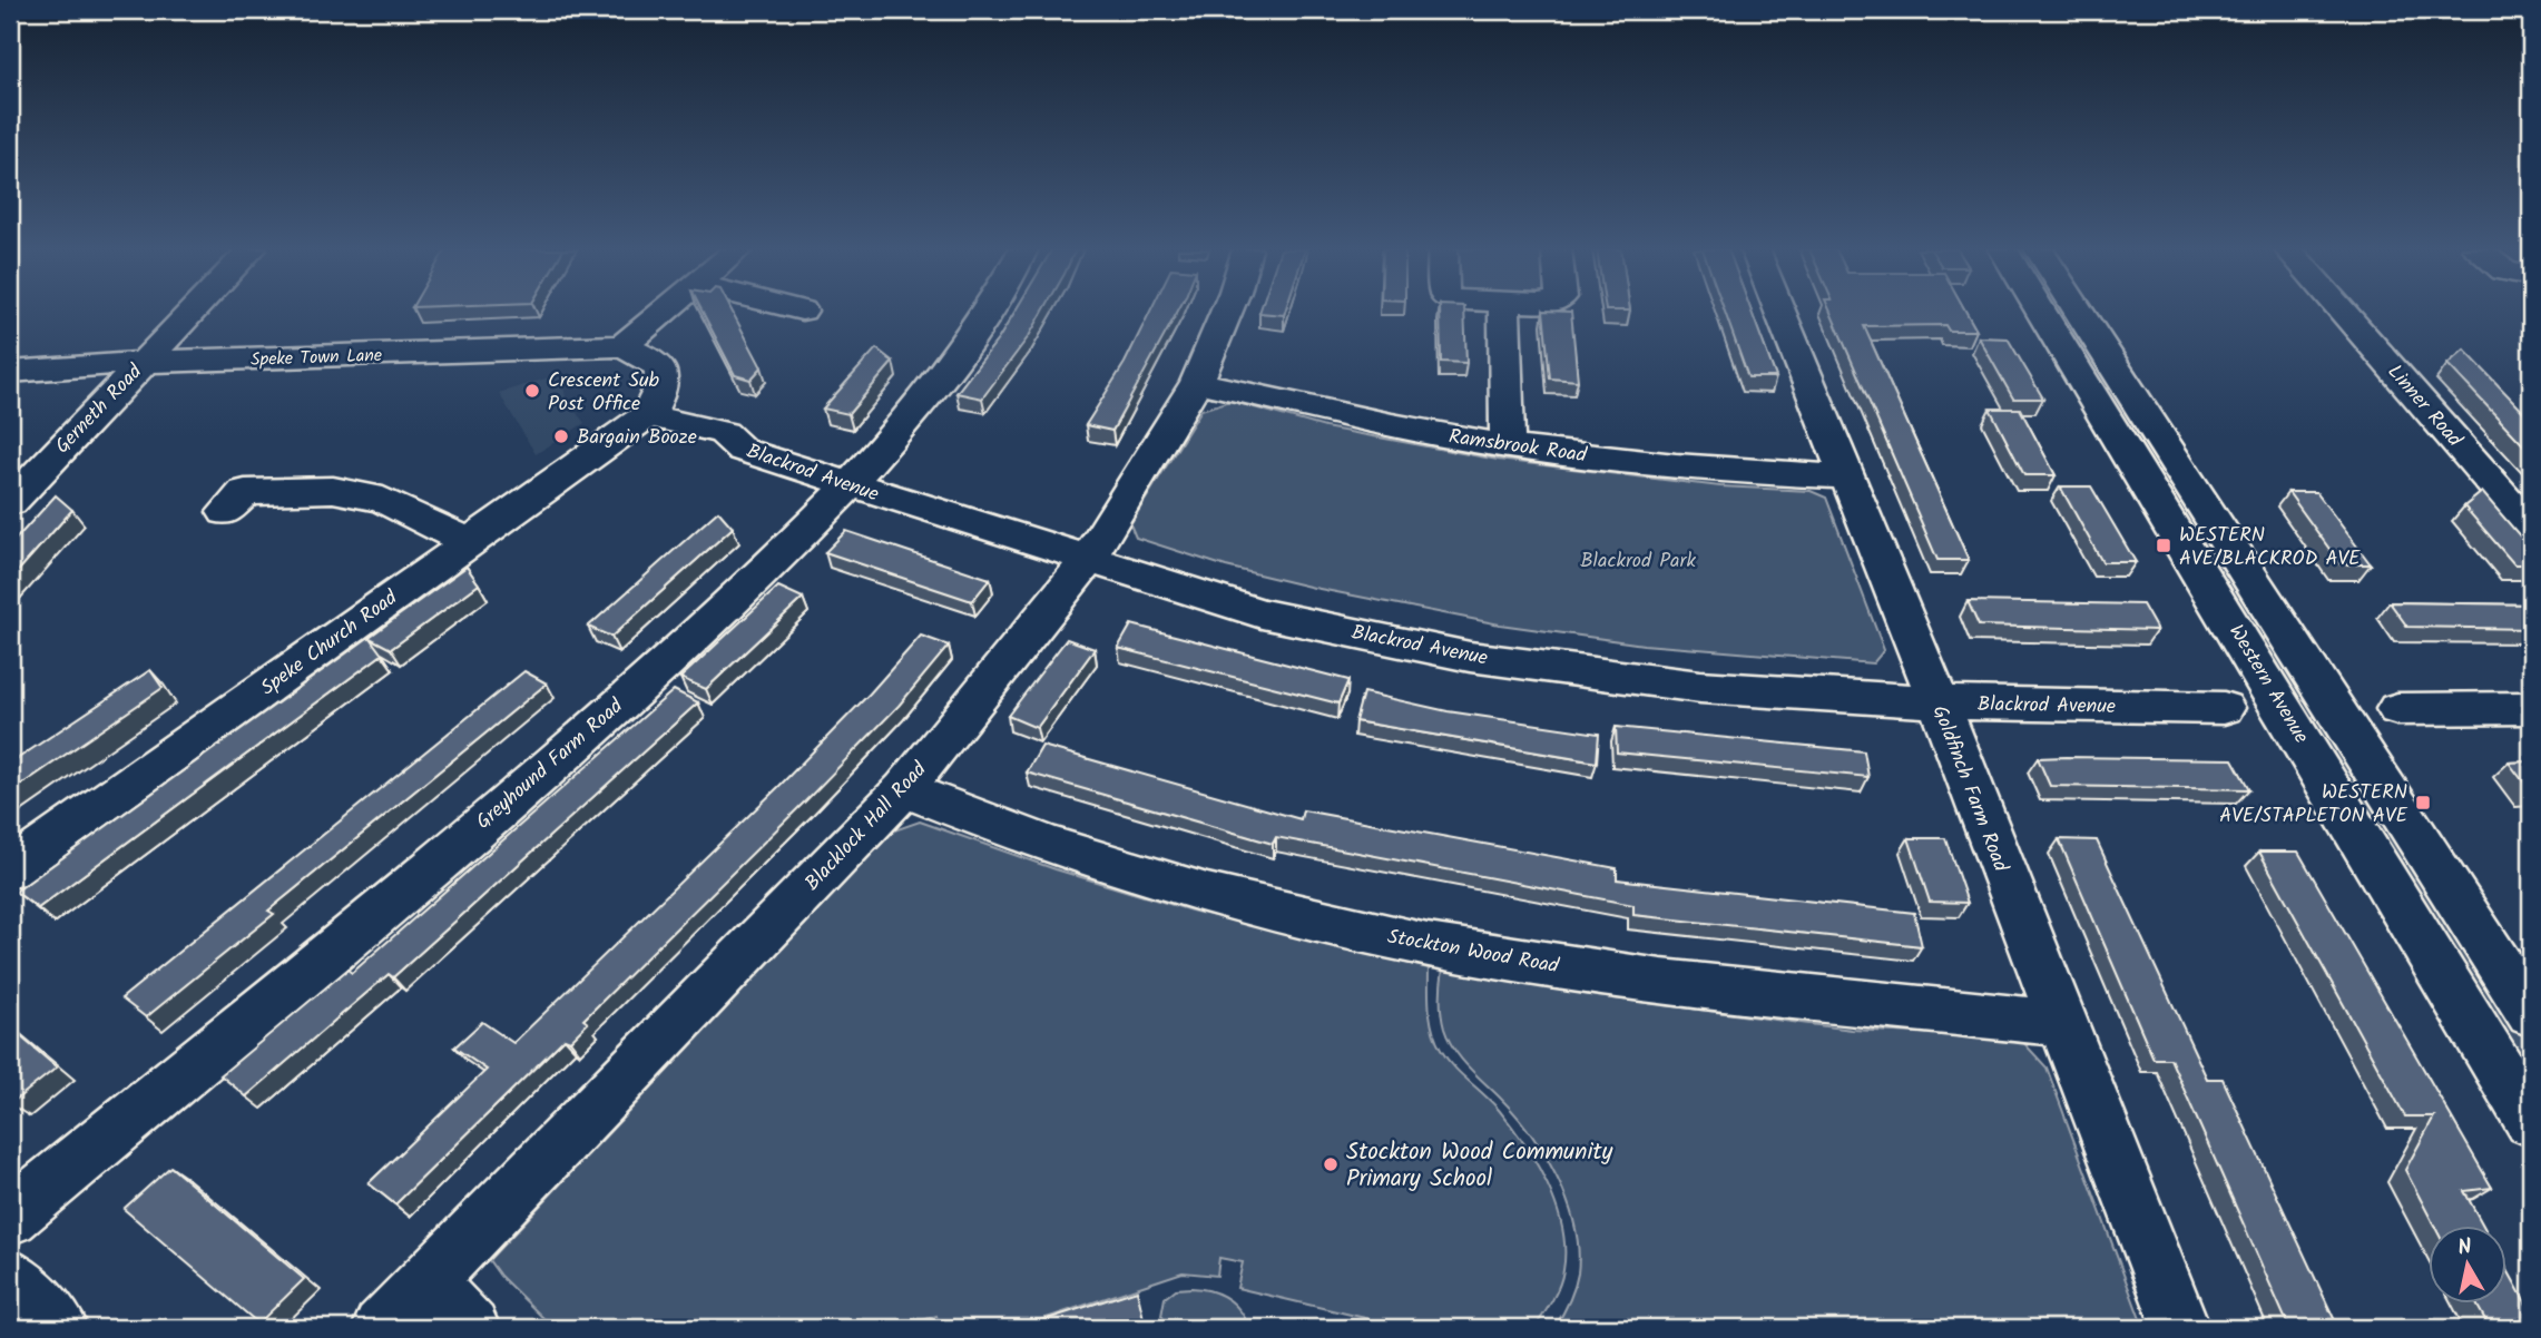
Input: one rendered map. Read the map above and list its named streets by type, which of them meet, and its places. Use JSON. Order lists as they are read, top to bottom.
{
  "streets": {
    "street": [
      "Speke Town Lane",
      "Linner Road",
      "Gerneth Road",
      "Ramsbrook Road",
      "Blackrod Avenue",
      "Speke Church Road",
      "Western Avenue",
      "Greyhound Farm Road",
      "Goldfinch Farm Road",
      "Blacklock Hall Road",
      "Stockton Wood Road"
    ]
  },
  "crossings": [
    ["Speke Town Lane", "Gerneth Road"],
    ["Ramsbrook Road", "Goldfinch Farm Road"],
    ["Ramsbrook Road", "Blacklock Hall Road"],
    ["Blackrod Avenue", "Speke Church Road"],
    ["Blackrod Avenue", "Greyhound Farm Road"],
    ["Blackrod Avenue", "Goldfinch Farm Road"],
    ["Blackrod Avenue", "Blacklock Hall Road"],
    ["Goldfinch Farm Road", "Stockton Wood Road"],
    ["Blacklock Hall Road", "Stockton Wood Road"]
  ],
  "parks": ["Blackrod Park"],
  "places": {
    "other": ["Crescent Sub Post Office", "Bargain Booze", "Stockton Wood Community Primary School"],
    "transit": ["WESTERN AVE/BLACKROD AVE", "WESTERN AVE/STAPLETON AVE"]
  },
  "north": "top"
}
